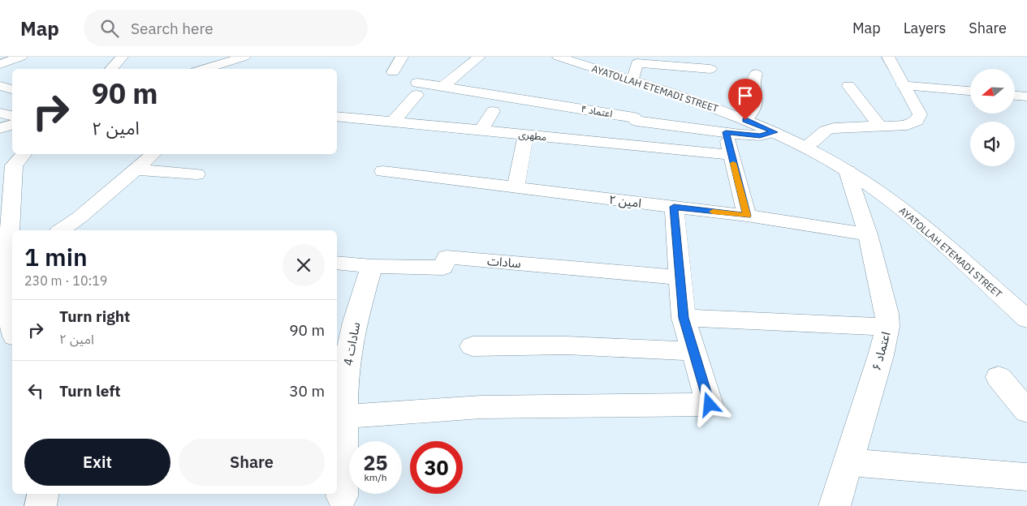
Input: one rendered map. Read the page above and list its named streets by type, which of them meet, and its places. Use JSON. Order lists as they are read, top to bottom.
{
  "streets": {
    "street": [
      "AYATOLLAH ETEMADI STREET",
      "اعتماد ۴",
      "مطهری",
      "امین ۲",
      "سادات",
      "سادات 4",
      "اعتماد ۶"
    ]
  },
  "crossings": [
    ["AYATOLLAH ETEMADI STREET", "اعتماد ۴"],
    ["AYATOLLAH ETEMADI STREET", "اعتماد ۶"],
    ["اعتماد ۴", "مطهری"],
    ["امین ۲", "اعتماد ۶"],
    ["سادات", "سادات 4"]
  ],
  "north": "left",
  "page": {
    "header": "Map",
    "search": "Search here",
    "nav": ["Map", "Layers", "Share"],
    "turn": ["90 m", "امین ۲"],
    "heading": ["1 min", "230 m · 10:19"],
    "list": [
      {
        "name": "Turn right",
        "note": "امین ۲",
        "value": "90 m"
      },
      {
        "name": "Turn left",
        "value": "30 m"
      }
    ],
    "buttons": ["Exit", "Share"],
    "speed": "25 km/h",
    "limit": "30"
  }
}
